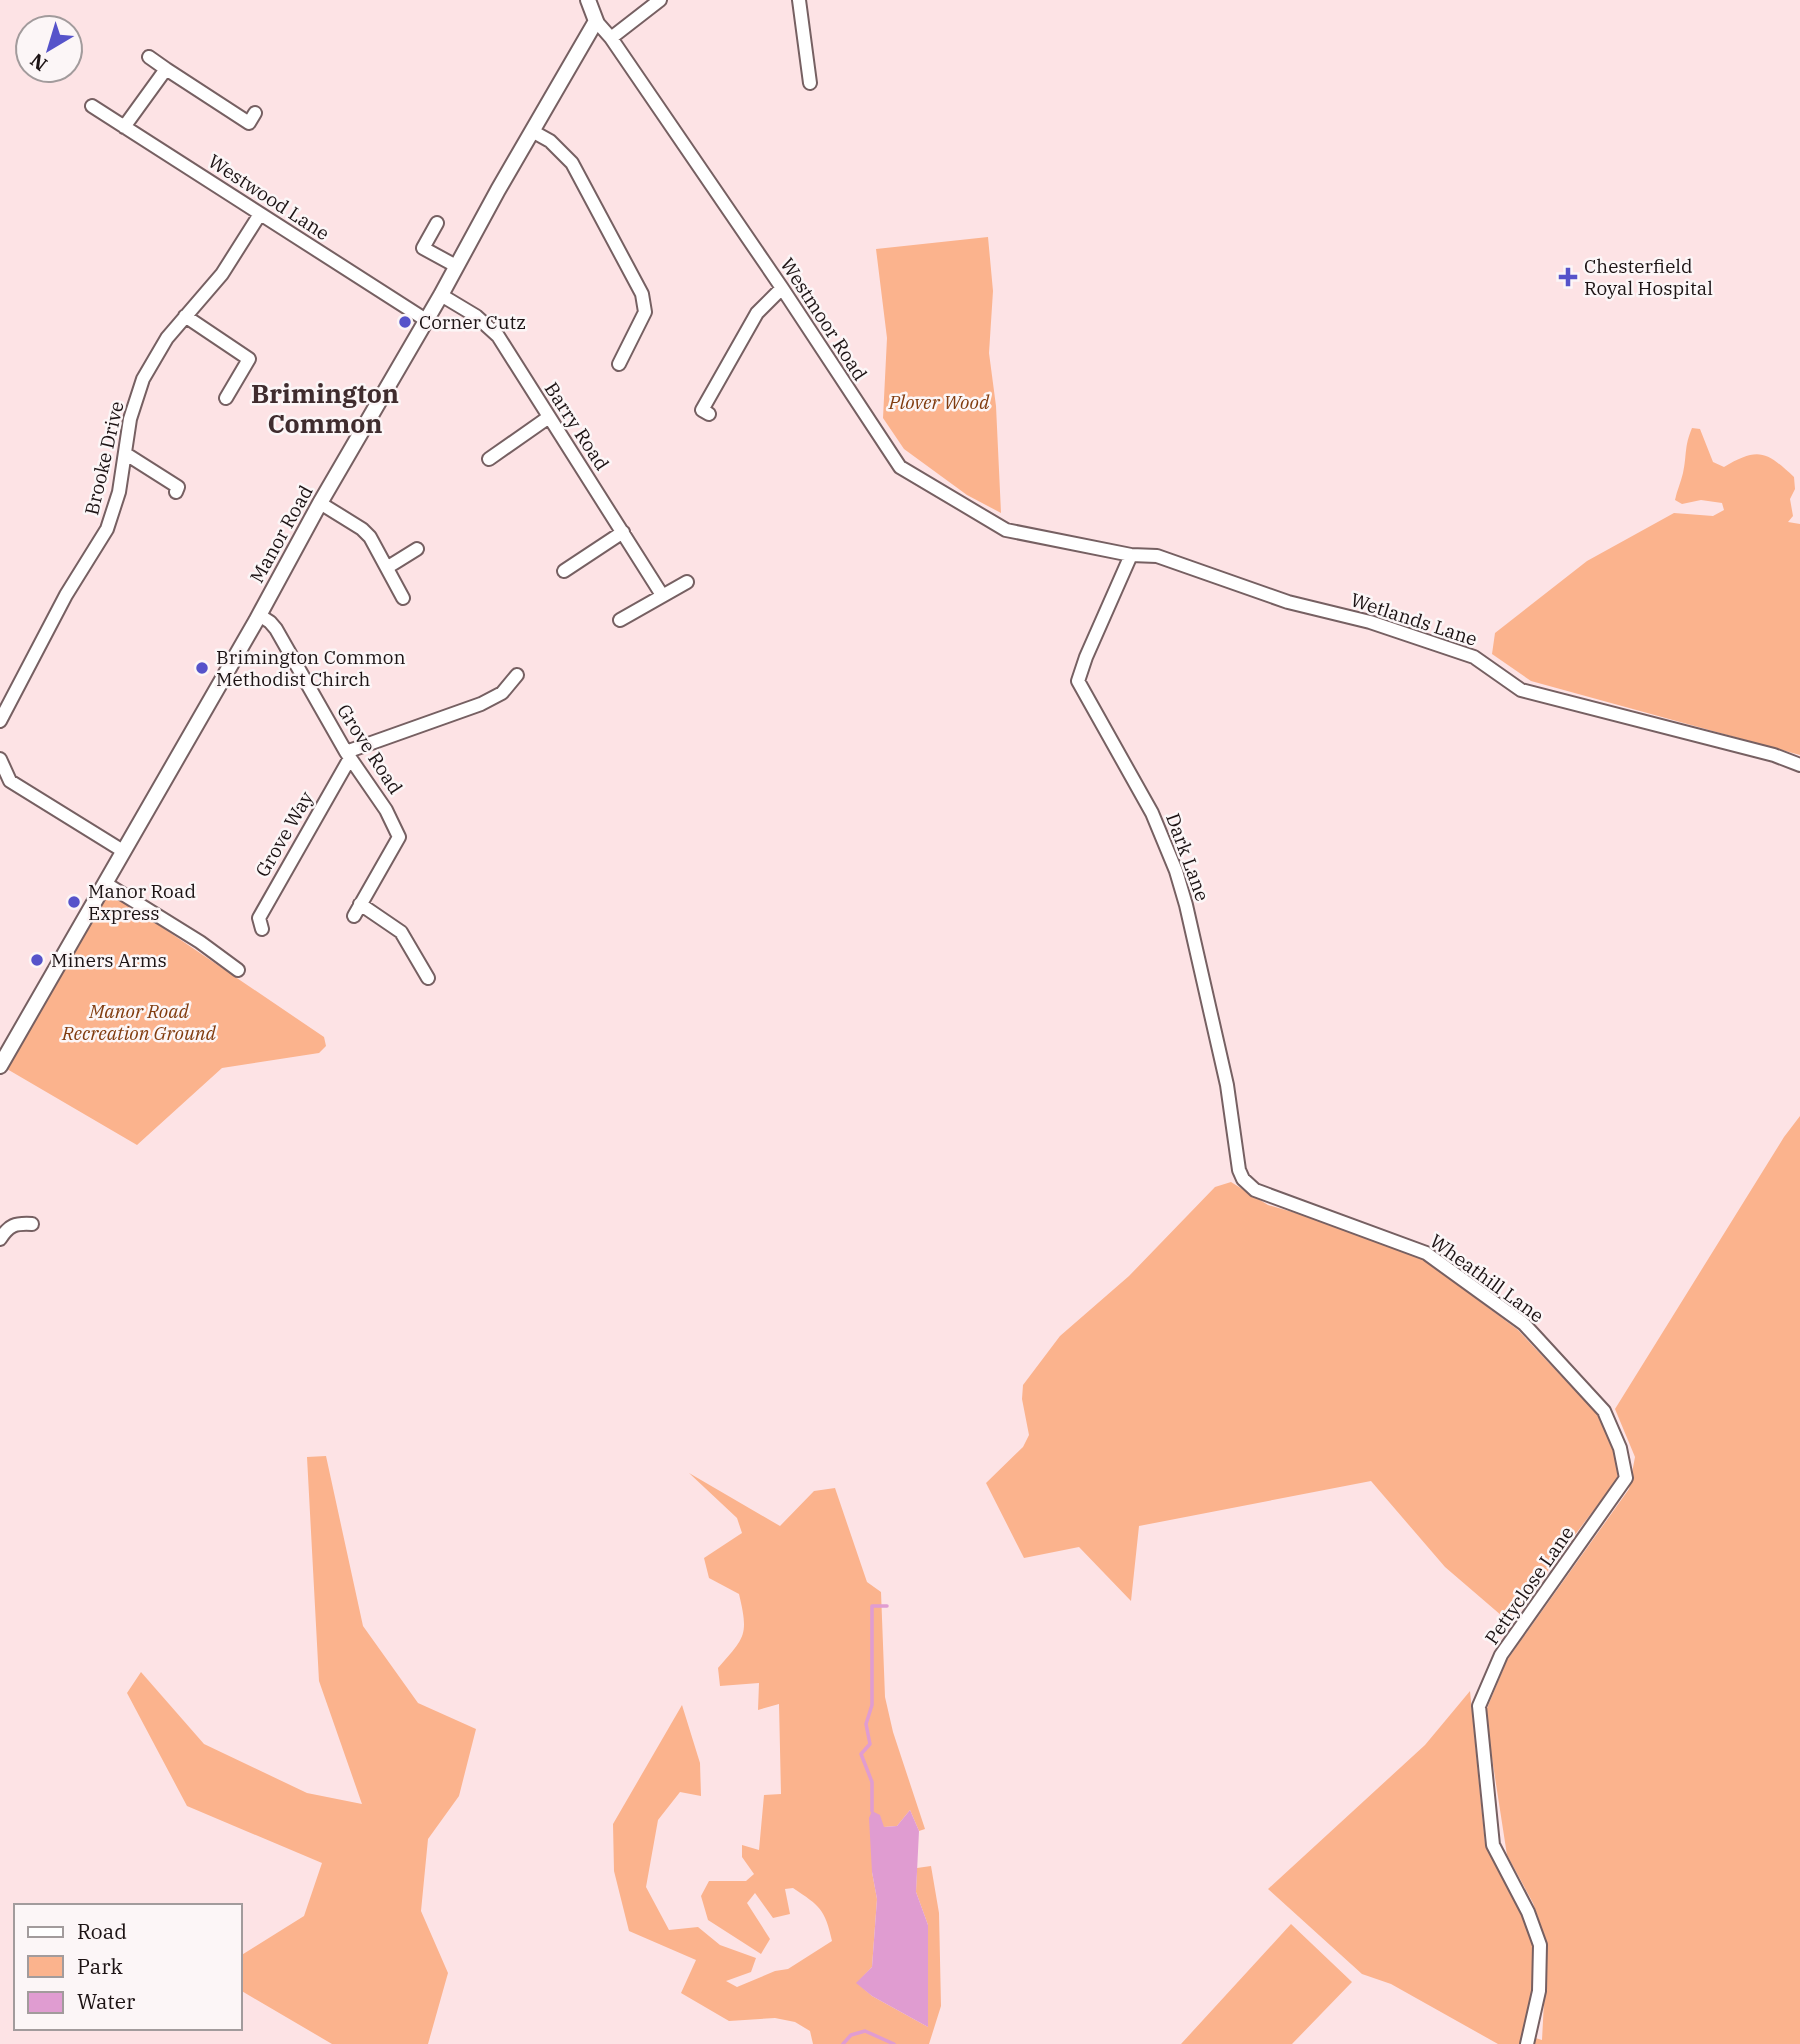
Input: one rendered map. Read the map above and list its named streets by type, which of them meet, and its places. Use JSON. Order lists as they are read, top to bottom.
{
  "streets": {
    "street": [
      "Westwood Lane",
      "Westmoor Road",
      "Barry Road",
      "Brooke Drive",
      "Manor Road",
      "Wetlands Lane",
      "Grove Road",
      "Grove Way",
      "Dark Lane",
      "Wheathill Lane",
      "Pettyclose Lane"
    ]
  },
  "crossings": [
    ["Westwood Lane", "Brooke Drive"],
    ["Westwood Lane", "Manor Road"],
    ["Westmoor Road", "Manor Road"],
    ["Westmoor Road", "Wetlands Lane"],
    ["Westmoor Road", "Dark Lane"],
    ["Barry Road", "Manor Road"],
    ["Manor Road", "Grove Road"],
    ["Wetlands Lane", "Dark Lane"],
    ["Grove Road", "Grove Way"],
    ["Dark Lane", "Wheathill Lane"],
    ["Wheathill Lane", "Pettyclose Lane"]
  ],
  "districts": ["Brimington Common"],
  "parks": ["Plover Wood", "Manor Road Recreation Ground"],
  "places": {
    "health": ["Chesterfield Royal Hospital"],
    "other": [
      "Corner Cutz",
      "Brimington Common Methodist Chirch",
      "Manor Road Express",
      "Miners Arms"
    ]
  },
  "legend": ["Road", "Park", "Water"],
  "north": "bottom left"
}
